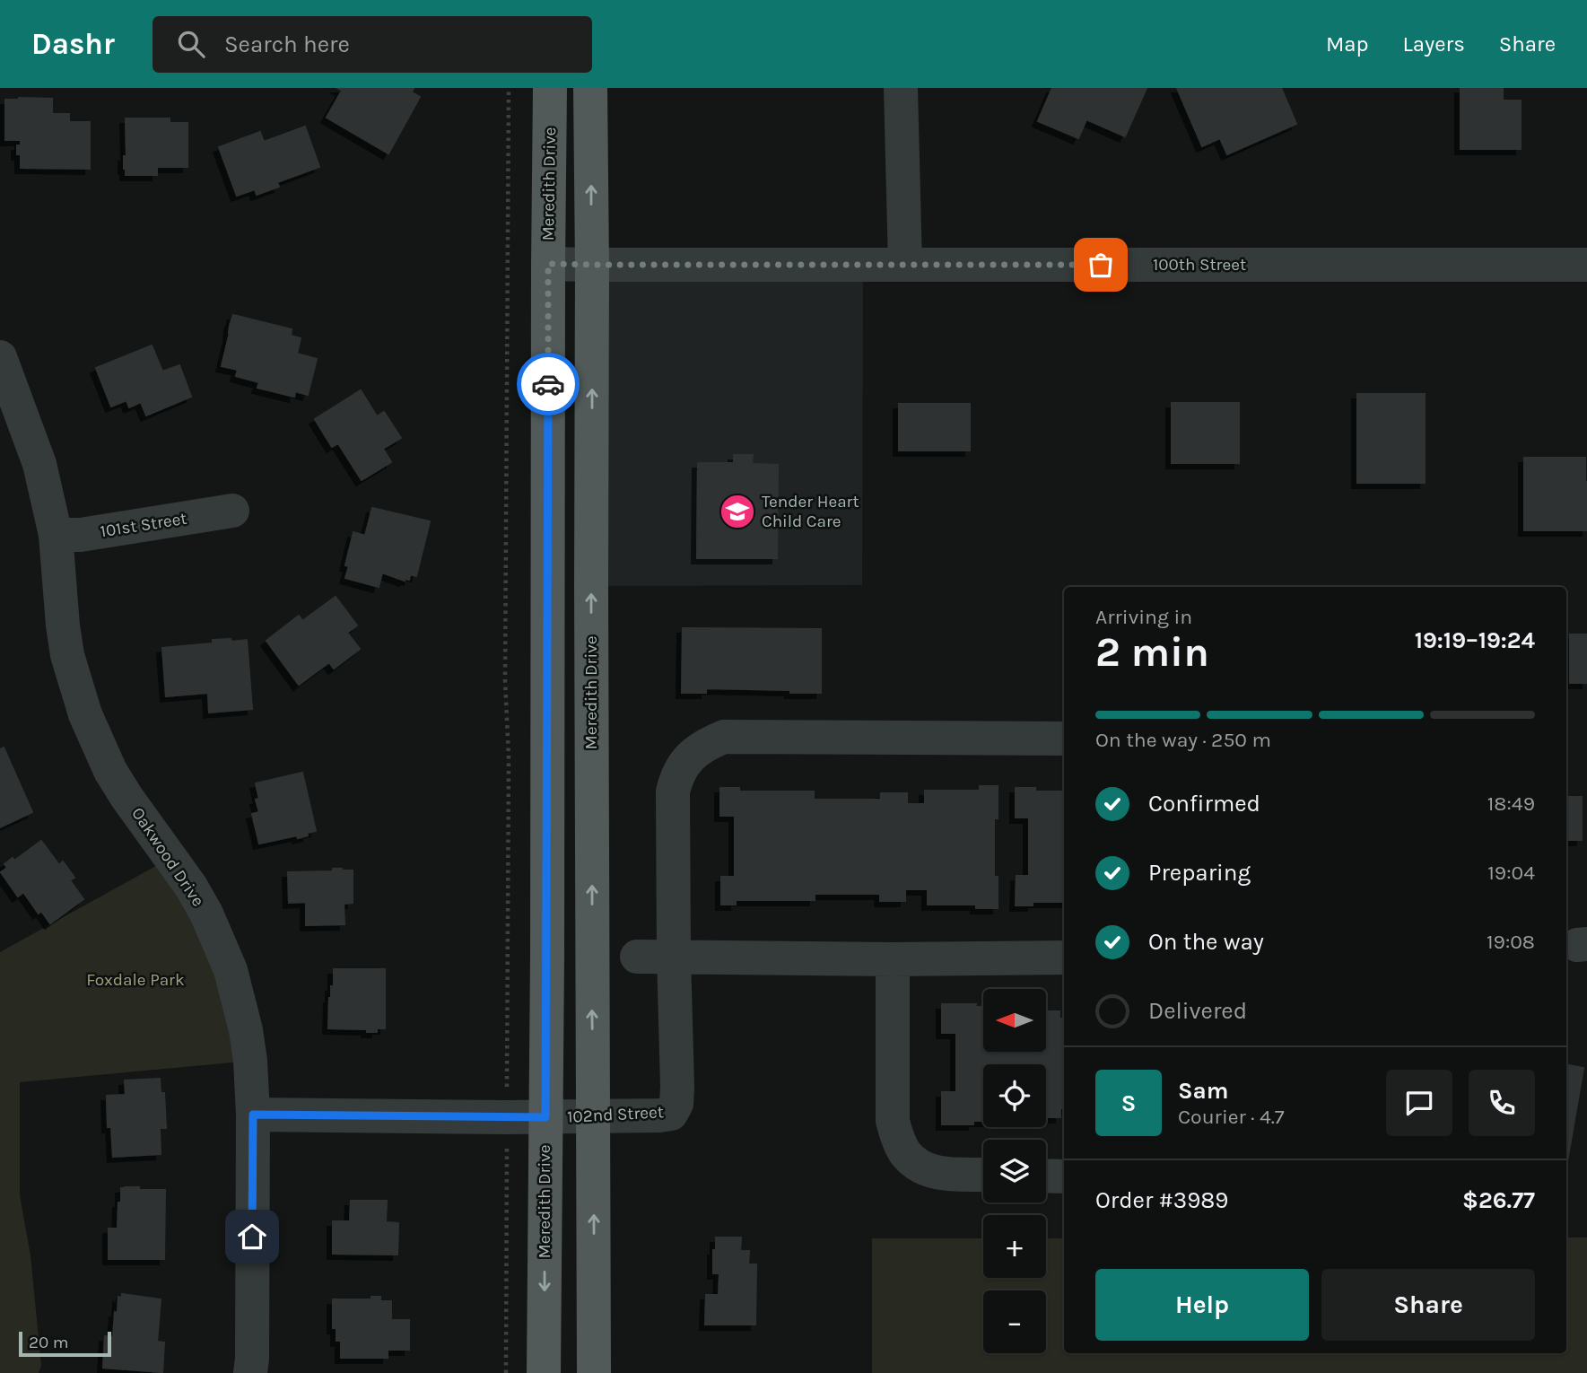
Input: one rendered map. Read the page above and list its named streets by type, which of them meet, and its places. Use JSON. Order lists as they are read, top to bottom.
{
  "streets": {
    "main road": ["Meredith Drive"],
    "street": [
      "100th Street",
      "101st Street",
      "Oakwood Drive",
      "102nd Street"
    ]
  },
  "crossings": [
    ["Meredith Drive", "100th Street"],
    ["Meredith Drive", "102nd Street"],
    ["101st Street", "Oakwood Drive"],
    ["Oakwood Drive", "102nd Street"]
  ],
  "parks": ["Foxdale Park"],
  "places": {
    "school or university": ["Tender Heart Child Care"]
  },
  "scale_bar": "20 m",
  "north": "left",
  "page": {
    "header": "Dashr",
    "search": "Search here",
    "nav": ["Map", "Layers", "Share"],
    "heading": ["2 min", "Arriving in", "19:19–19:24"],
    "panel": [
      "Sam",
      "Courier · 4.7",
      "Order #3989",
      "$26.77"
    ],
    "bar": "On the way · 250 m",
    "list": [
      ["Confirmed", "18:49"],
      ["Preparing", "19:04"],
      ["On the way", "19:08"],
      "Delivered"
    ],
    "map_buttons": ["+", "−"],
    "round": "S",
    "buttons": ["Help", "Share"],
    "scale": "20 m"
  }
}
